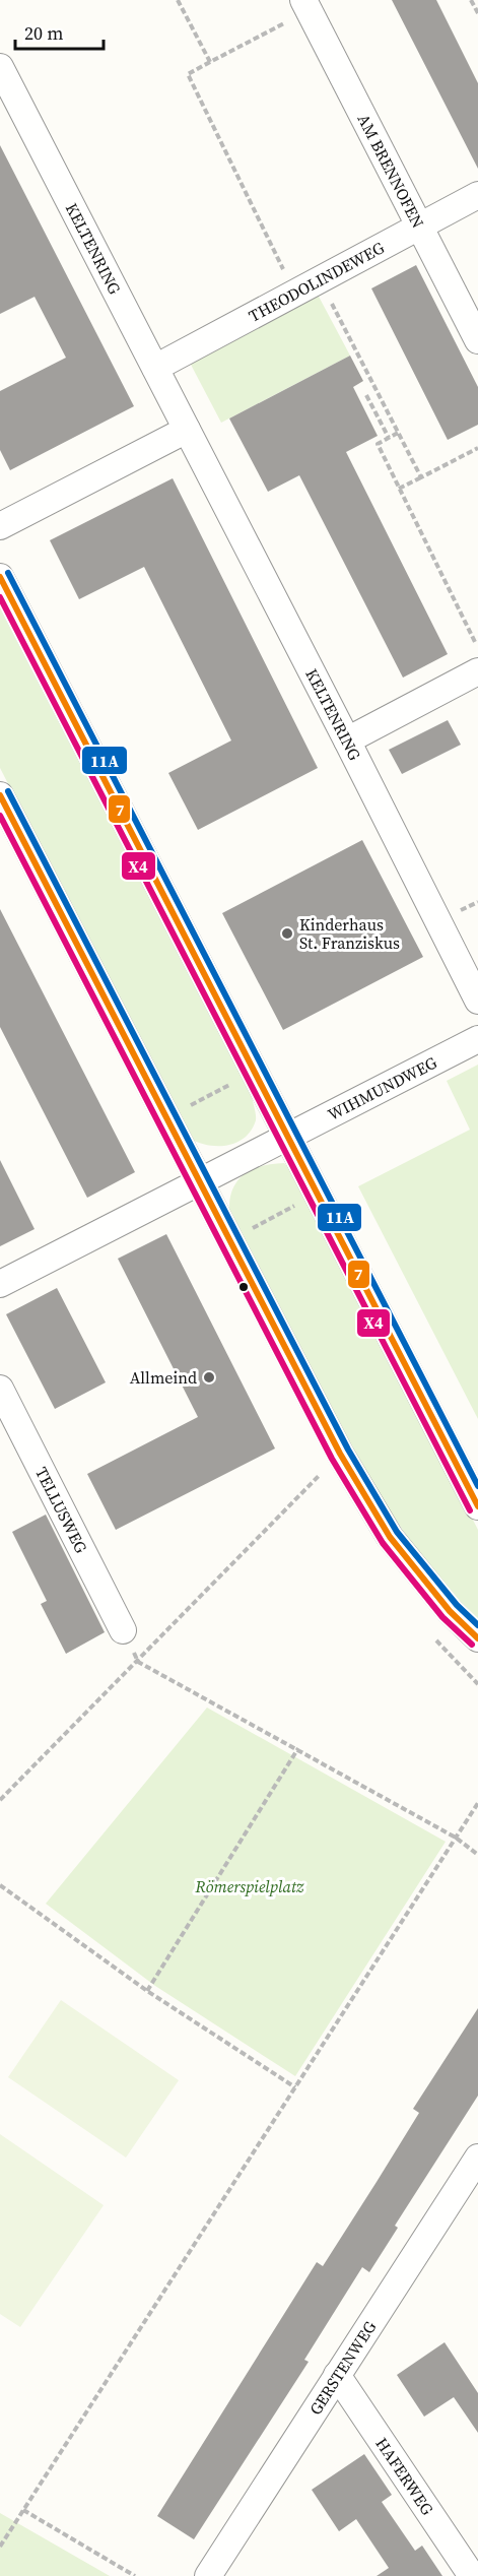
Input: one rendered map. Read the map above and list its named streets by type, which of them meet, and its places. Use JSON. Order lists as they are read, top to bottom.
{
  "streets": {
    "street": [
      "AM BRENNOFEN",
      "KELTENRING",
      "THEODOLINDEWEG",
      "WIHMUNDWEG",
      "TELLUSWEG",
      "GERSTENWEG",
      "HAFERWEG"
    ]
  },
  "crossings": [
    ["AM BRENNOFEN", "THEODOLINDEWEG"],
    ["KELTENRING", "THEODOLINDEWEG"],
    ["GERSTENWEG", "HAFERWEG"]
  ],
  "parks": ["Römerspielplatz"],
  "places": ["Kinderhaus St. Franziskus", "Allmeind"],
  "lines": ["transit line 11A", "transit line 7", "transit line X4"],
  "scale_bar": "20 m"
}
